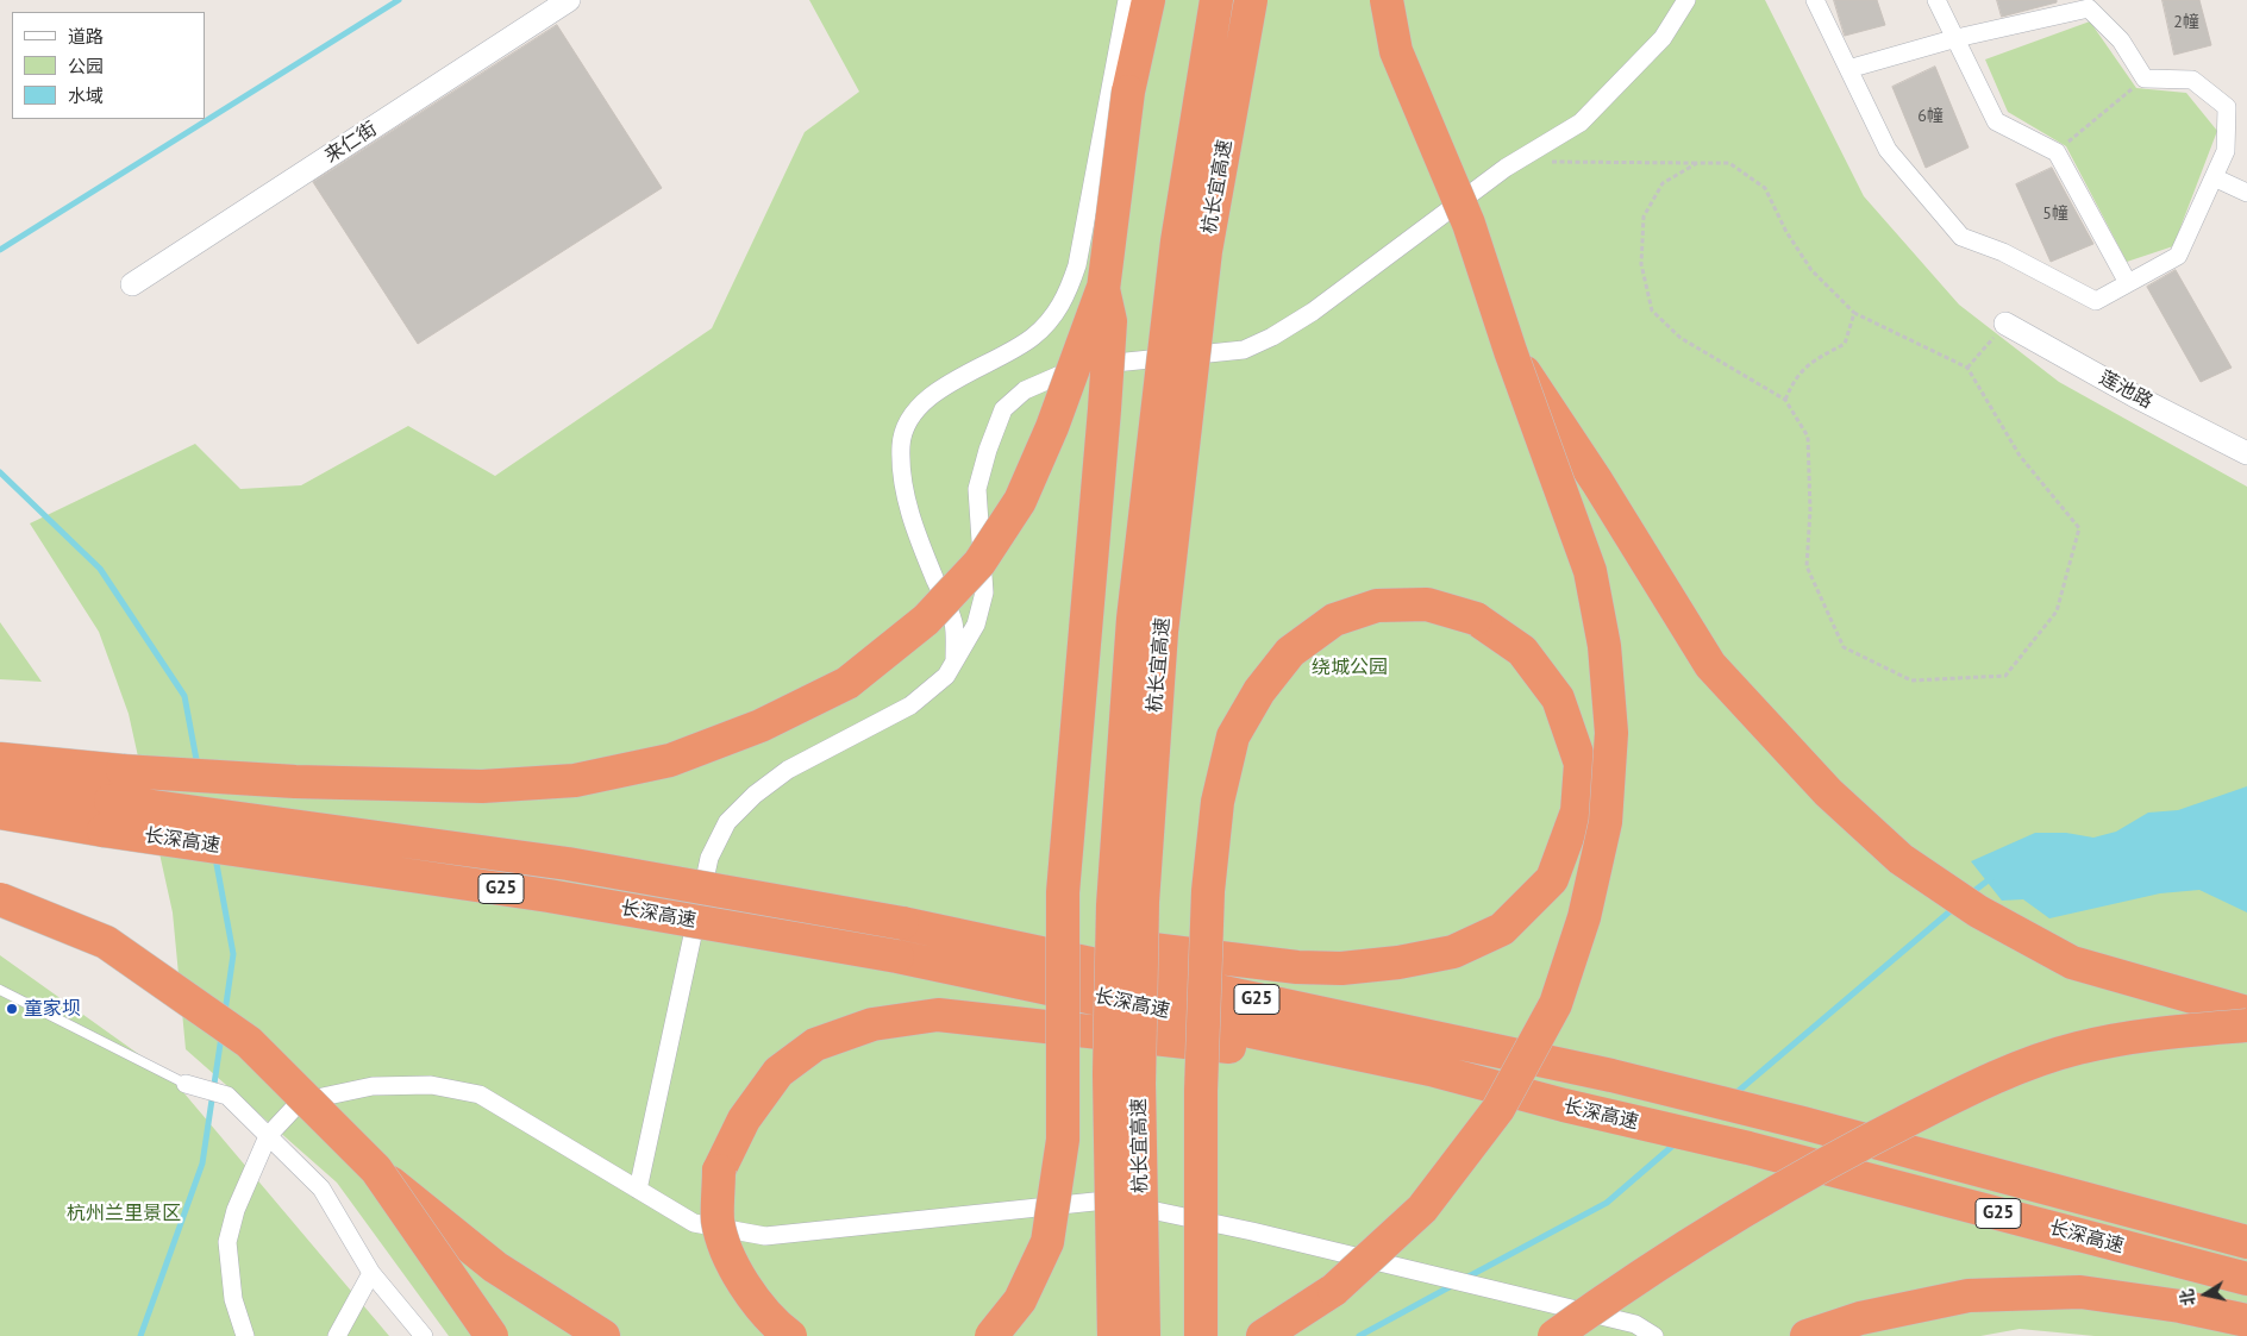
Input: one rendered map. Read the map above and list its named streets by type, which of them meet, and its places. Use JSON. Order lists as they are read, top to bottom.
{
  "streets": {
    "highway": ["杭长宜高速", "长深高速", "G25"],
    "street": ["来仁街", "莲池路"]
  },
  "parks": ["绕城公园", "杭州兰里景区"],
  "places": ["童家坝"],
  "house_numbers": ["2幢", "6幢", "5幢"],
  "legend": ["道路", "公园", "水域"],
  "north": "left"
}
